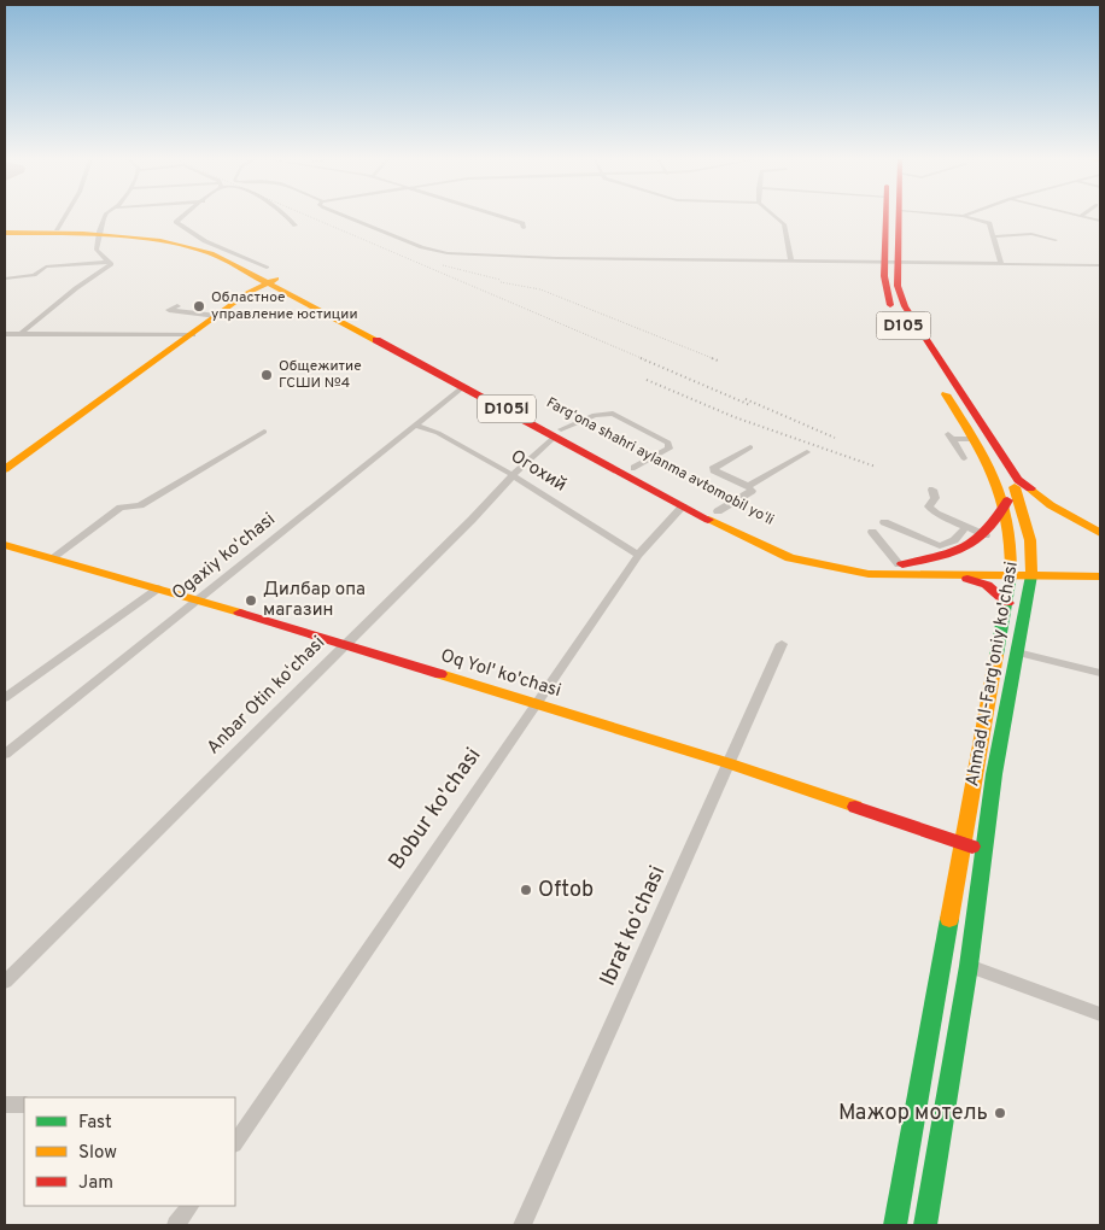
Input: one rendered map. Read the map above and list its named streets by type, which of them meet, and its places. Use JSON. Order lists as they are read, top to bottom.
{
  "streets": {
    "main road": [
      "D105",
      "D105l",
      "Fargʻona shahri aylanma avtomobil yoʻli",
      "Oq Yol' ko'chasi",
      "Ahmad Al-Farg'oniy ko'chasi"
    ],
    "street": [
      "Огохий",
      "Ogaxiy koʻchasi",
      "Anbar Otin koʻchasi",
      "Bobur ko'chasi",
      "Ibrat koʻchasi"
    ]
  },
  "crossings": [
    ["Fargʻona shahri aylanma avtomobil yoʻli", "Ogaxiy koʻchasi"],
    ["Fargʻona shahri aylanma avtomobil yoʻli", "Ahmad Al-Farg'oniy ko'chasi"],
    ["Fargʻona shahri aylanma avtomobil yoʻli", "Anbar Otin koʻchasi"],
    ["Fargʻona shahri aylanma avtomobil yoʻli", "Bobur ko'chasi"],
    ["Огохий", "Ogaxiy koʻchasi"],
    ["Огохий", "Anbar Otin koʻchasi"],
    ["Огохий", "Bobur ko'chasi"],
    ["Ogaxiy koʻchasi", "Oq Yol' ko'chasi"],
    ["Oq Yol' ko'chasi", "Ahmad Al-Farg'oniy ko'chasi"],
    ["Oq Yol' ko'chasi", "Anbar Otin koʻchasi"],
    ["Oq Yol' ko'chasi", "Bobur ko'chasi"],
    ["Oq Yol' ko'chasi", "Ibrat koʻchasi"]
  ],
  "places": [
    "Областное управление юстиции",
    "Общежитие ГСШИ №4",
    "Дилбар опа магазин",
    "Oftob",
    "Мажор мотель"
  ],
  "legend": ["Fast", "Slow", "Jam"]
}
